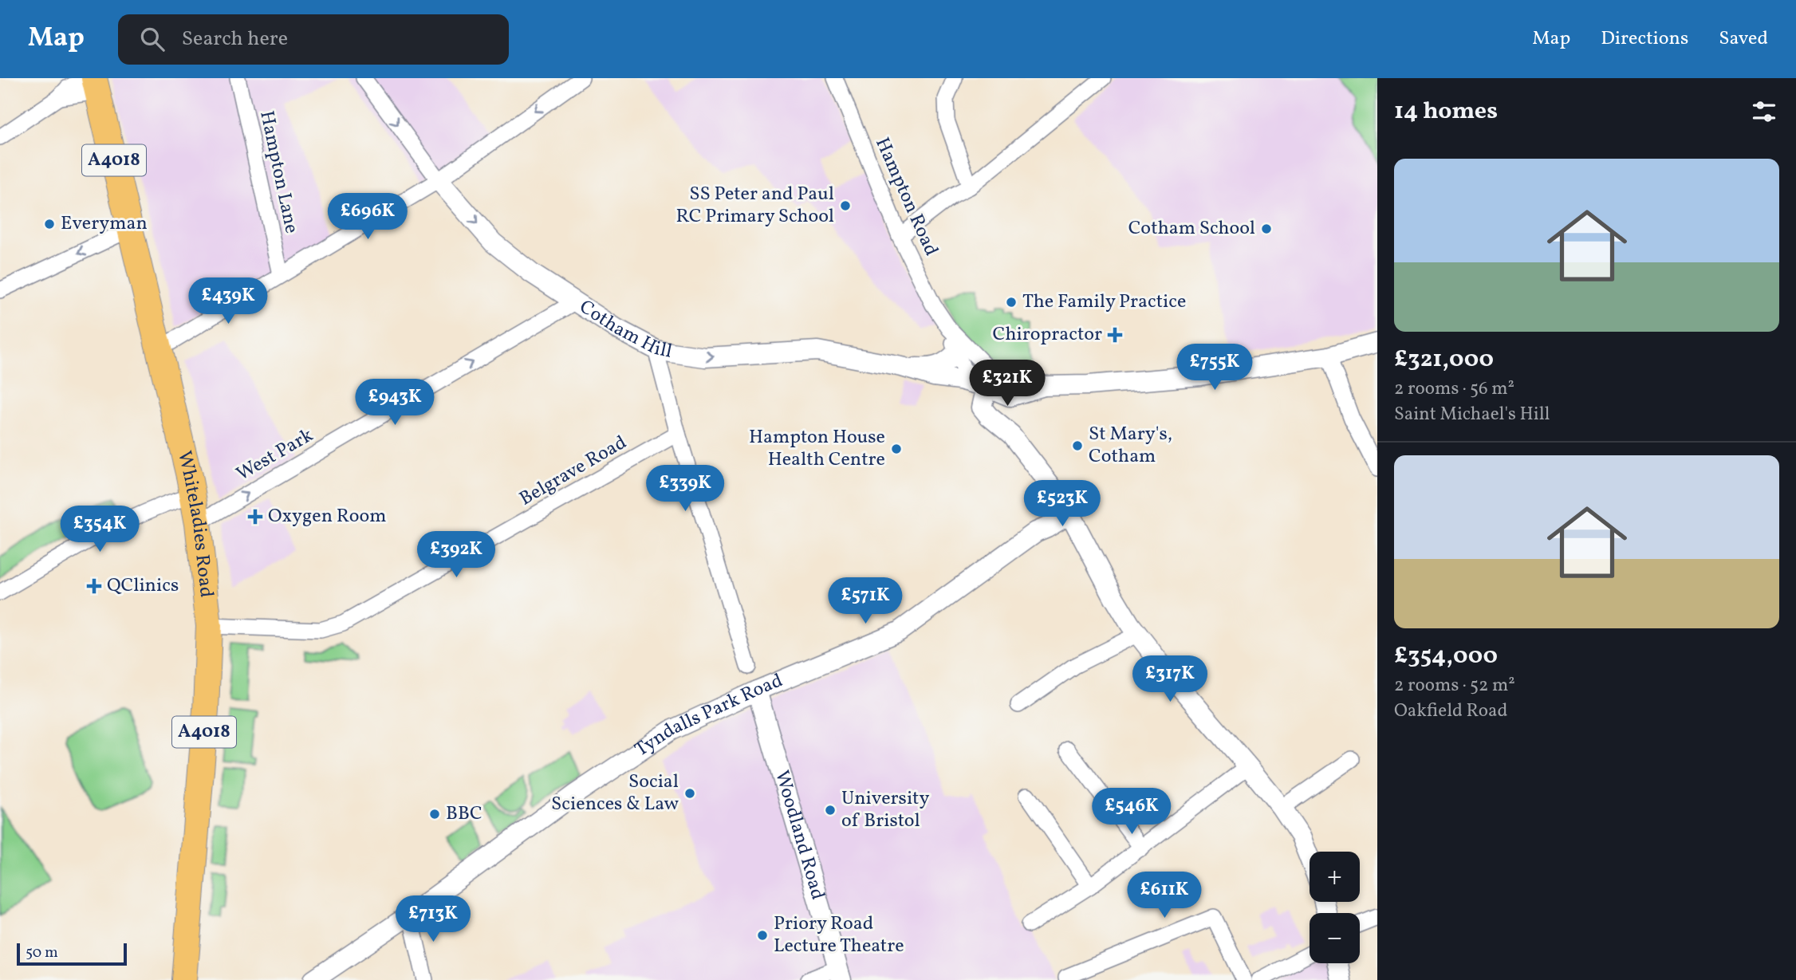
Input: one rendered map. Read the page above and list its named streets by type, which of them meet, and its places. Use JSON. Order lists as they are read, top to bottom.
{
  "streets": {
    "main road": ["A4018", "Whiteladies Road"],
    "street": [
      "Hampton Lane",
      "Hampton Road",
      "Cotham Hill",
      "West Park",
      "Belgrave Road",
      "Tyndalls Park Road",
      "Woodland Road"
    ]
  },
  "crossings": [
    ["Hampton Road", "Cotham Hill"],
    ["Cotham Hill", "West Park"],
    ["West Park", "Whiteladies Road"],
    ["Belgrave Road", "Whiteladies Road"],
    ["Tyndalls Park Road", "Woodland Road"]
  ],
  "one_way": ["Cotham Hill", "West Park"],
  "places": {
    "other": [
      "SS Peter and Paul RC Primary School",
      "Everyman",
      "Cotham School",
      "The Family Practice",
      "St Mary's, Cotham",
      "Hampton House Health Centre",
      "Social Sciences & Law",
      "University of Bristol",
      "BBC",
      "Priory Road Lecture Theatre"
    ],
    "health": ["Chiropractor", "Oxygen Room", "QClinics"]
  },
  "scale_bar": "50 m",
  "page": {
    "header": "Map",
    "search": "Search here",
    "nav": ["Map", "Directions", "Saved"],
    "heading": "14 homes",
    "list": [
      {
        "name": "£321,000",
        "note": "2 rooms · 56 m² · Saint Michael's Hill"
      },
      {
        "name": "£354,000",
        "note": "2 rooms · 52 m² · Oakfield Road"
      }
    ],
    "price": [
      "£696K",
      "£439K",
      "£755K",
      "£321K",
      "£943K",
      "£339K",
      "£523K",
      "£354K",
      "£392K",
      "£571K",
      "£317K",
      "£546K",
      "£611K",
      "£713K"
    ],
    "map_buttons": ["+", "−"],
    "scale": "50 m"
  }
}
